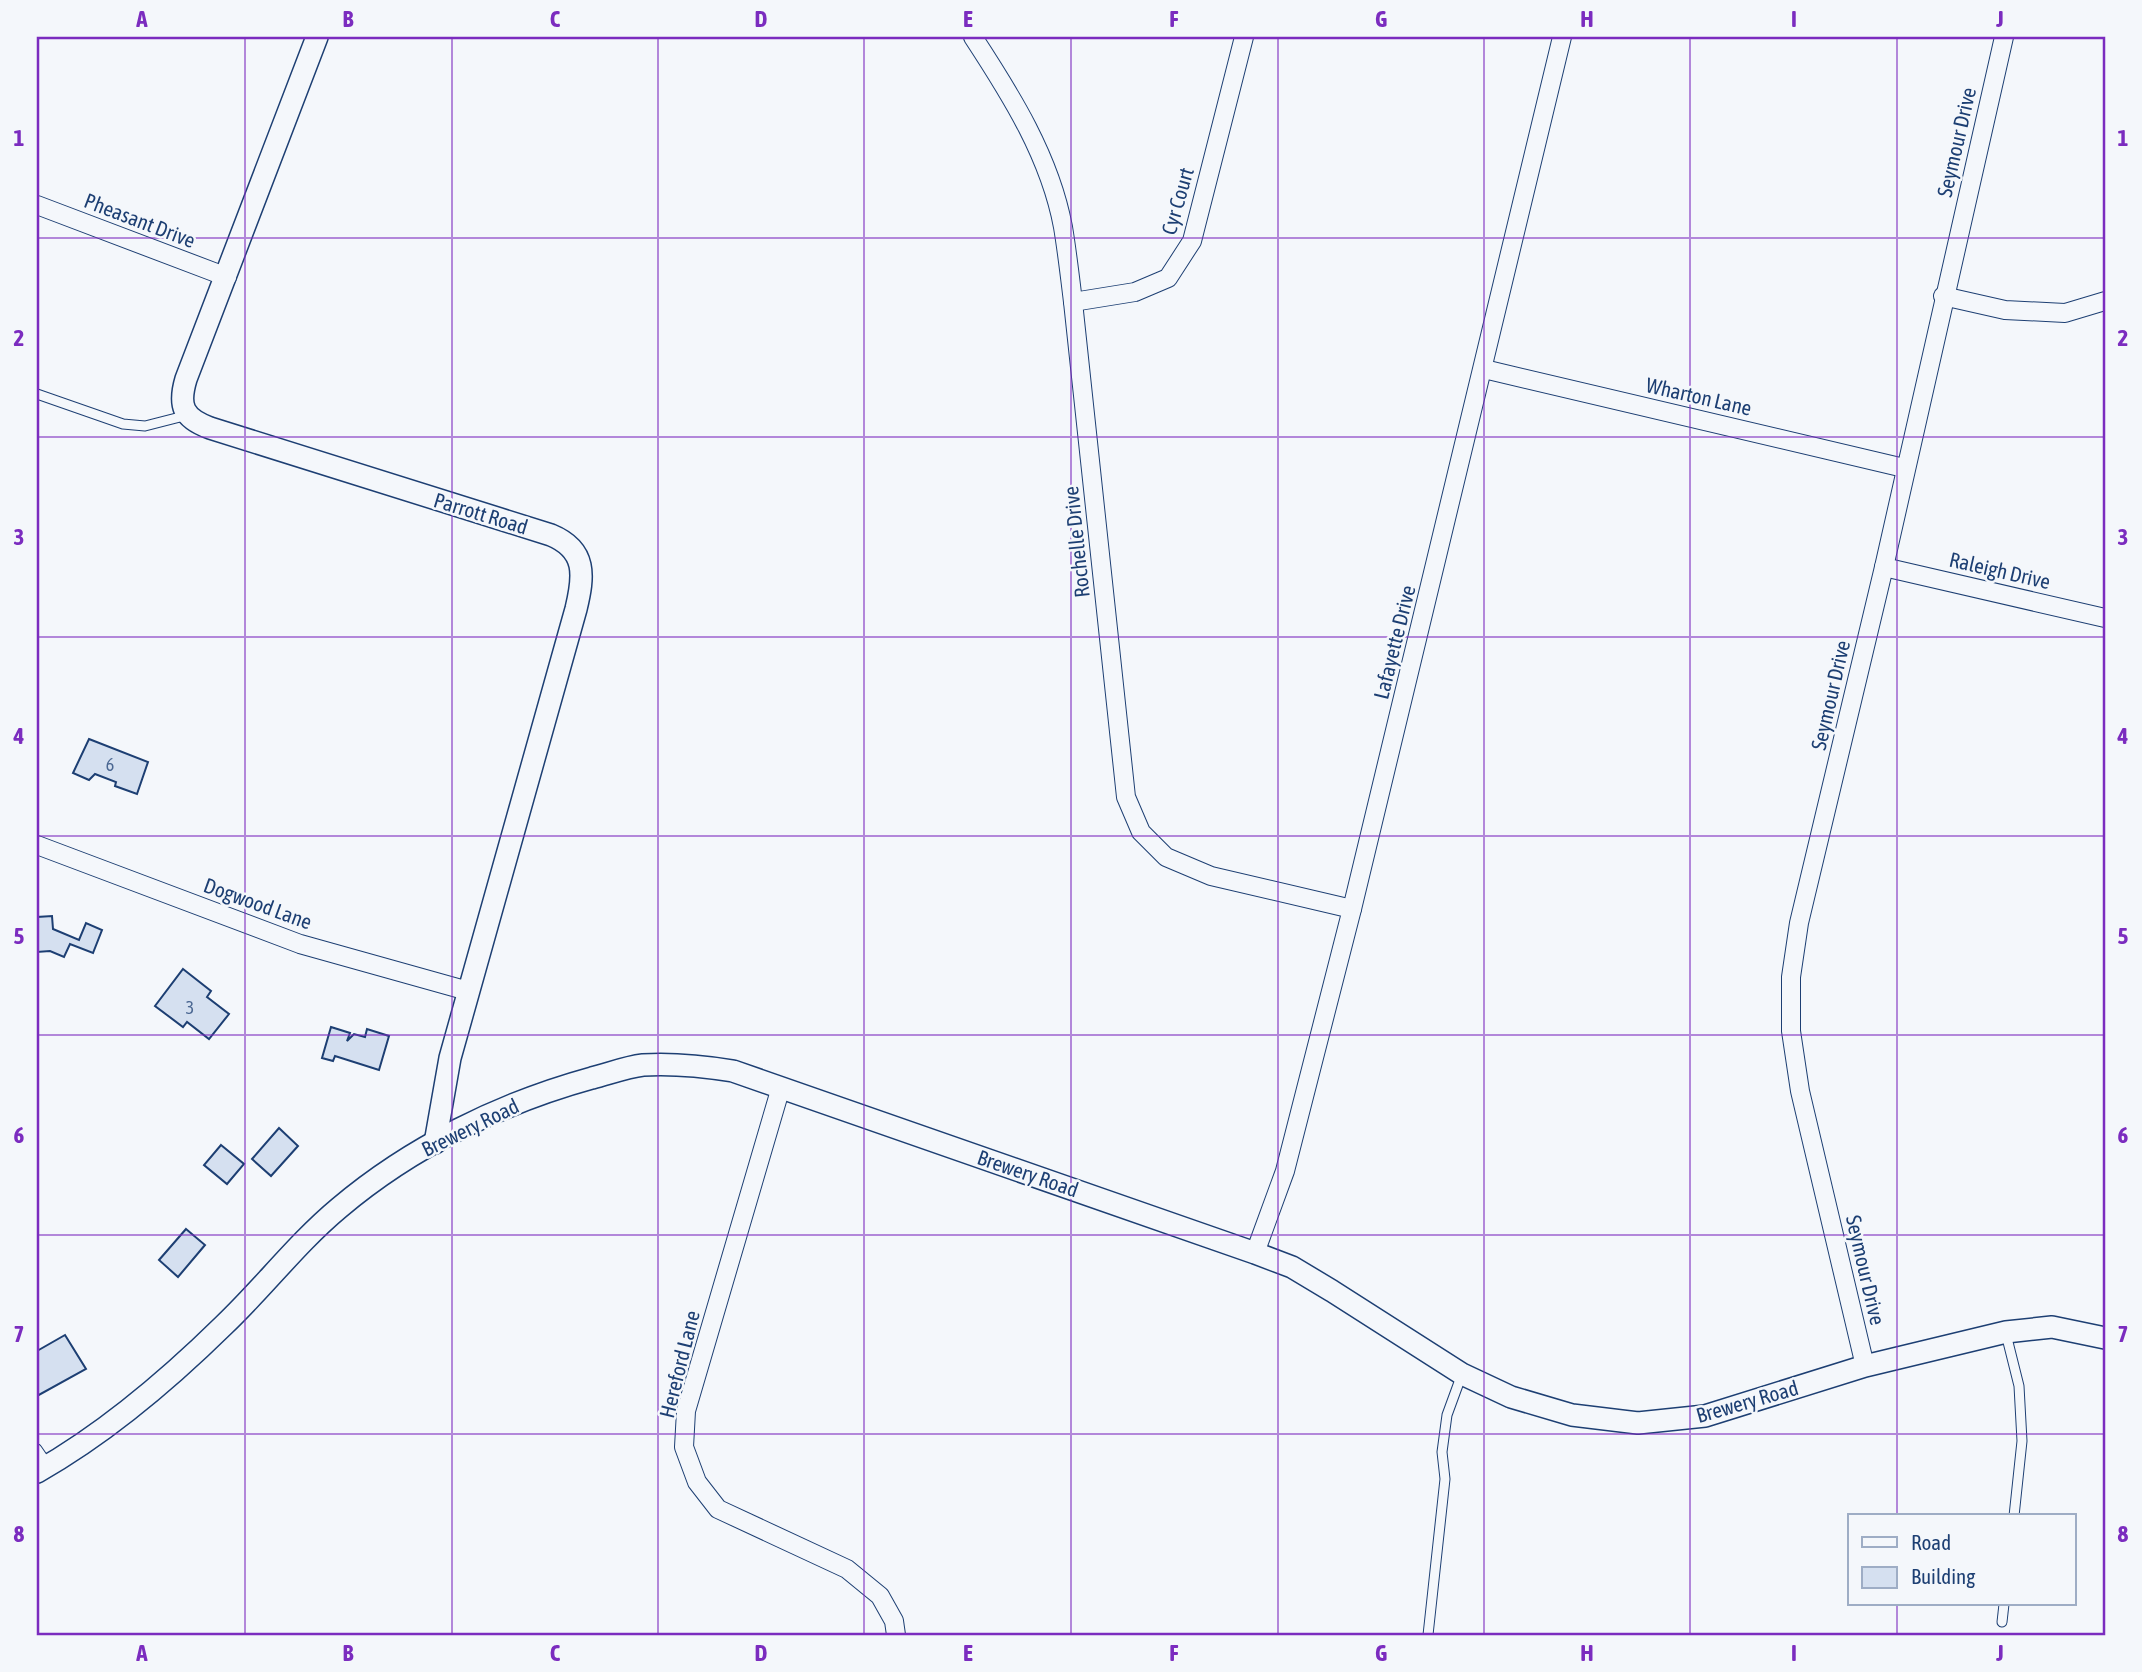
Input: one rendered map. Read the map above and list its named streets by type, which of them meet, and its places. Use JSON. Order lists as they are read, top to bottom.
{
  "streets": {
    "street": [
      "Seymour Drive",
      "Cyr Court",
      "Pheasant Drive",
      "Wharton Lane",
      "Parrott Road",
      "Rochelle Drive",
      "Raleigh Drive",
      "Lafayette Drive",
      "Dogwood Lane",
      "Brewery Road",
      "Hereford Lane"
    ]
  },
  "crossings": [
    ["Seymour Drive", "Wharton Lane"],
    ["Seymour Drive", "Raleigh Drive"],
    ["Seymour Drive", "Brewery Road"],
    ["Cyr Court", "Rochelle Drive"],
    ["Wharton Lane", "Lafayette Drive"],
    ["Parrott Road", "Dogwood Lane"],
    ["Parrott Road", "Brewery Road"],
    ["Rochelle Drive", "Lafayette Drive"],
    ["Lafayette Drive", "Brewery Road"],
    ["Brewery Road", "Hereford Lane"]
  ],
  "house_numbers": ["6", "3"],
  "legend": ["Road", "Building"],
  "grid": {
    "columns": [
      "A",
      "B",
      "C",
      "D",
      "E",
      "F",
      "G",
      "H",
      "I",
      "J"
    ],
    "rows": [
      "1",
      "2",
      "3",
      "4",
      "5",
      "6",
      "7",
      "8"
    ]
  }
}
